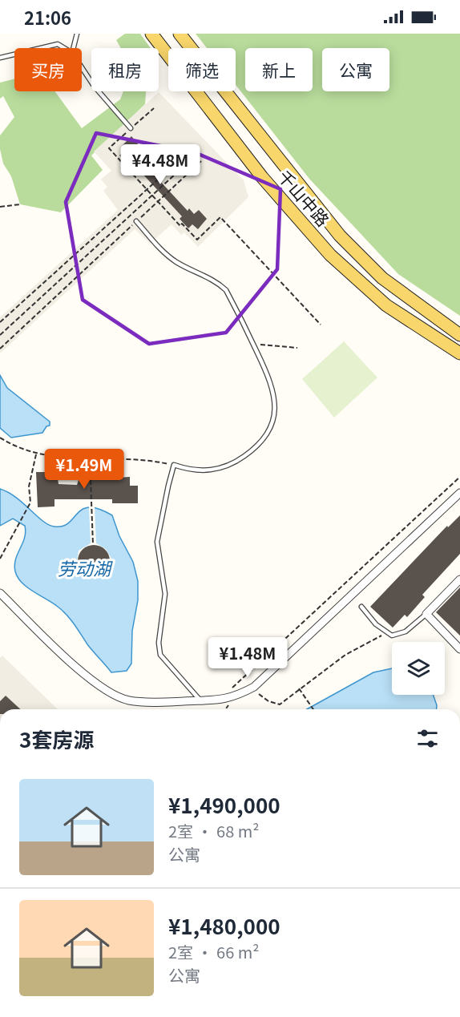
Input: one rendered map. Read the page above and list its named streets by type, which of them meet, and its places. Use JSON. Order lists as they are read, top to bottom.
{
  "streets": {
    "main road": ["千山中路"]
  },
  "water": ["劳动湖"],
  "page": {
    "status": "21:06",
    "chip": [
      "买房",
      "租房",
      "筛选",
      "新上",
      "公寓"
    ],
    "price": ["¥4.48M", "¥1.49M", "¥1.48M"],
    "heading": "3套房源",
    "list": [
      {
        "name": "¥1,490,000",
        "note": "2室 · 68 m² · 公寓"
      },
      {
        "name": "¥1,480,000",
        "note": "2室 · 66 m² · 公寓"
      }
    ]
  }
}
